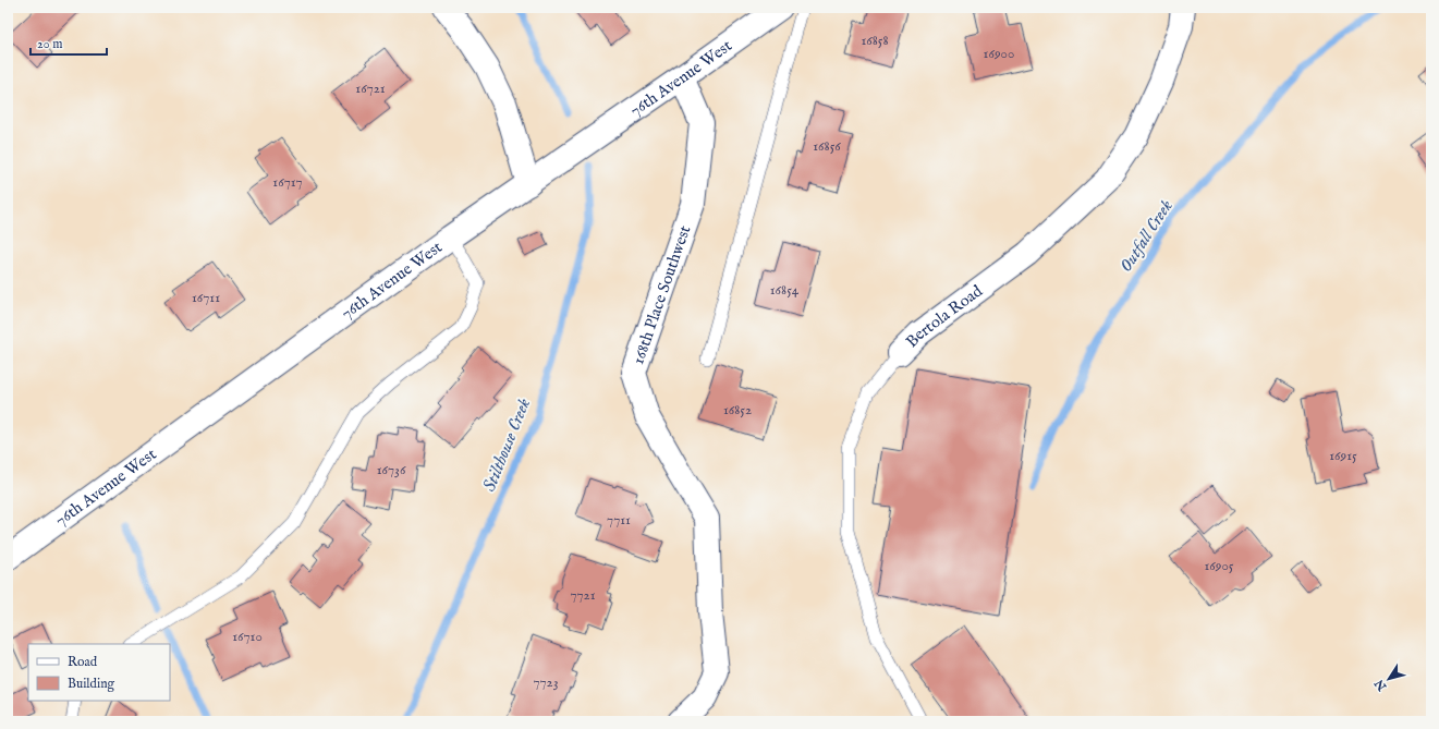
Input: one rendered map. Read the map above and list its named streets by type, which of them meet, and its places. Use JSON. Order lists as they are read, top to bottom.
{
  "streets": {
    "street": ["76th Avenue West", "168th Place Southwest", "Bertola Road"]
  },
  "crossings": [
    ["76th Avenue West", "168th Place Southwest"]
  ],
  "water": ["Outfall Creek", "Stilthouse Creek"],
  "house_numbers": [
    "16858",
    "16900",
    "16721",
    "16856",
    "16717",
    "16854",
    "16711",
    "16852",
    "16915",
    "16736",
    "7711",
    "16905",
    "7721",
    "16710",
    "7723"
  ],
  "legend": ["Road", "Building"],
  "scale_bar": "20 m",
  "north": "bottom left"
}
